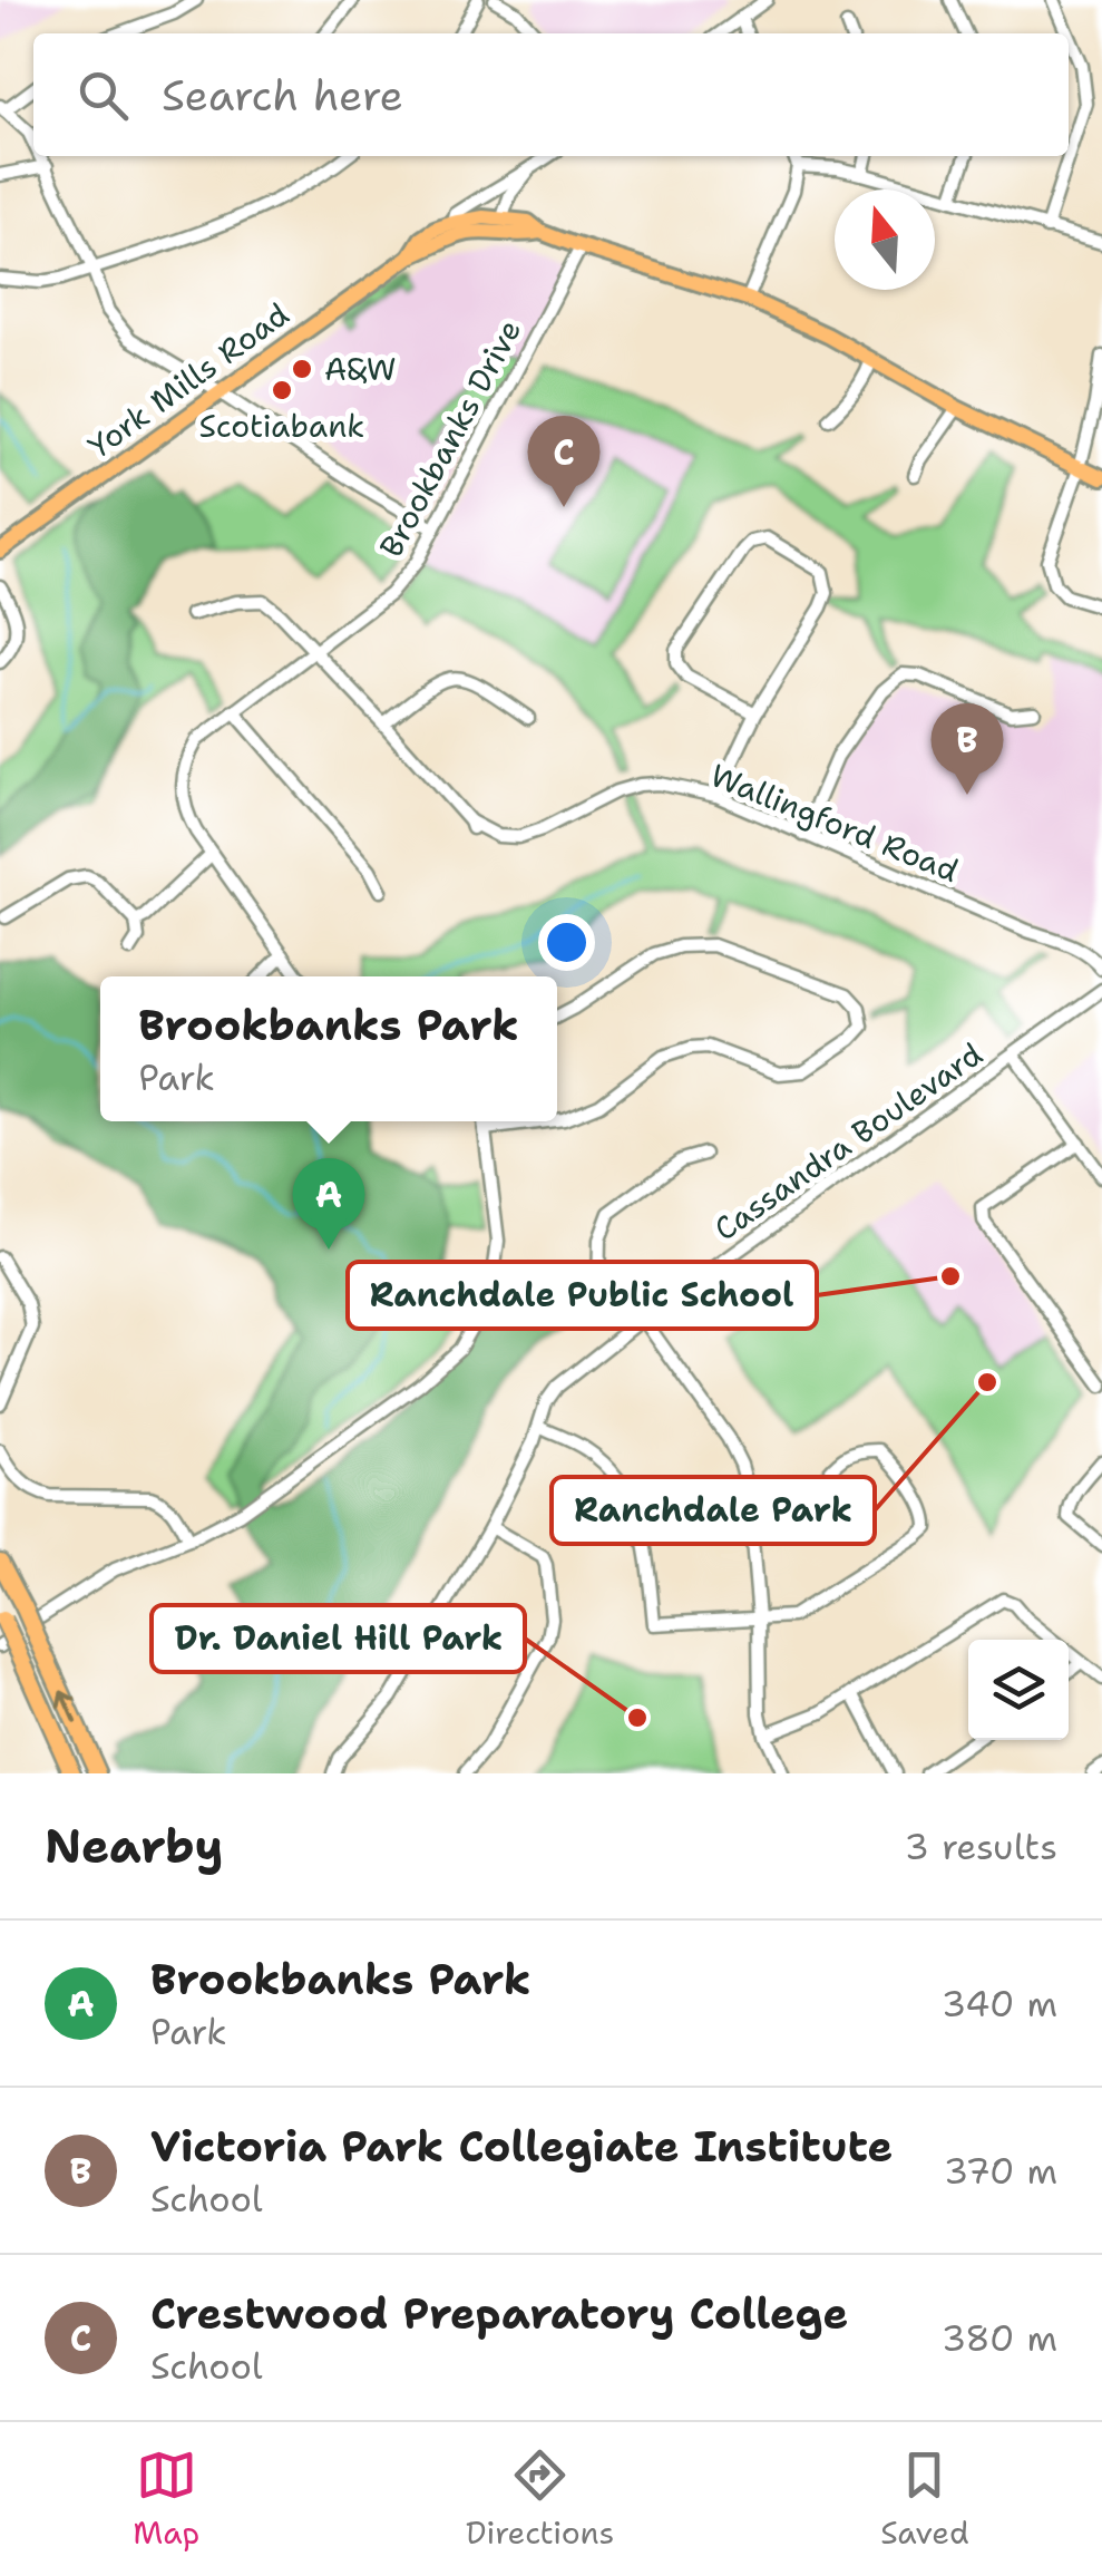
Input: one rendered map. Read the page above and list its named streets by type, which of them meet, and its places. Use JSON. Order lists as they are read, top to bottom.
{
  "streets": {
    "main road": ["York Mills Road"],
    "street": ["Brookbanks Drive", "Wallingford Road", "Cassandra Boulevard"]
  },
  "crossings": [
    ["Brookbanks Drive", "Wallingford Road"]
  ],
  "places": [
    "A&W",
    "Scotiabank",
    "Ranchdale Public School",
    "Ranchdale Park",
    "Dr. Daniel Hill Park"
  ],
  "north": "top",
  "page": {
    "search": "Search here",
    "pins": ["C", "B", "A"],
    "popup": ["Brookbanks Park", "Park"],
    "heading": ["Nearby", "3 results"],
    "list": [
      {
        "mark": "A",
        "name": "Brookbanks Park",
        "note": "Park",
        "value": "340 m"
      },
      {
        "mark": "B",
        "name": "Victoria Park Collegiate Institute",
        "note": "School",
        "value": "370 m"
      },
      {
        "mark": "C",
        "name": "Crestwood Preparatory College",
        "note": "School",
        "value": "380 m"
      }
    ],
    "nav": ["Map", "Directions", "Saved"]
  }
}
